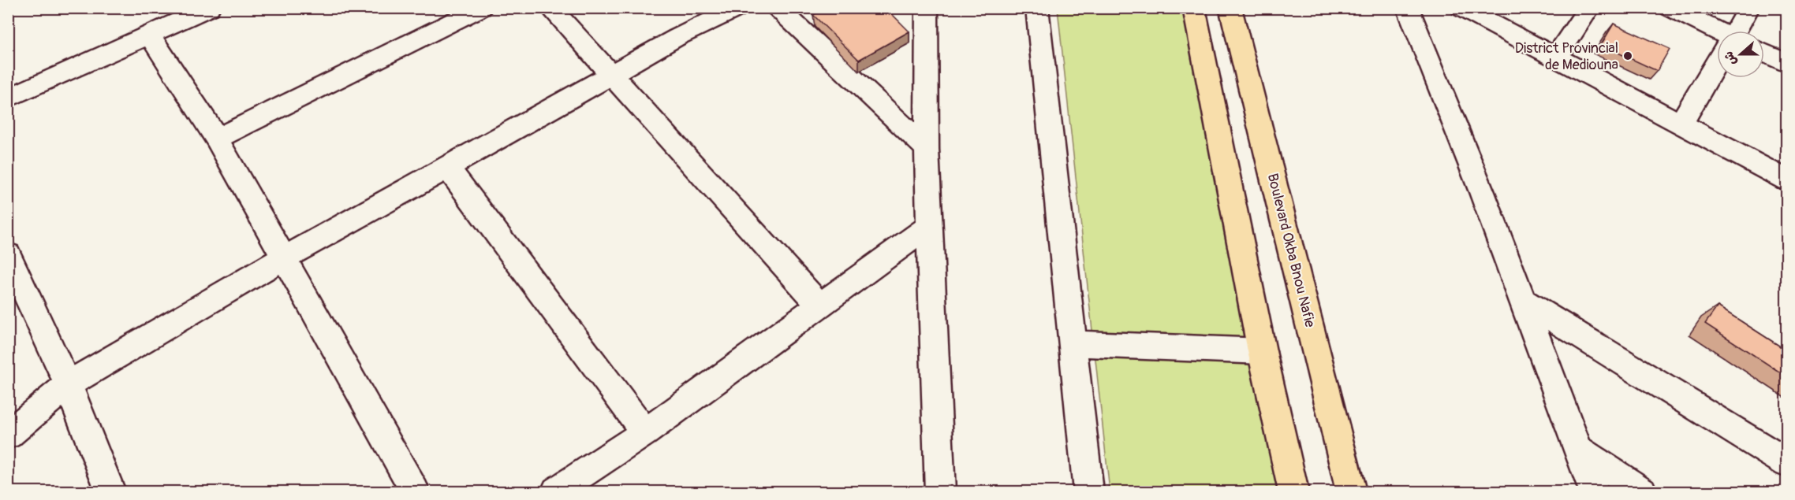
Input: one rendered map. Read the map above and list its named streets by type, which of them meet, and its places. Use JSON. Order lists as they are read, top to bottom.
{
  "streets": {
    "main road": ["Boulevard Okba Bnou Nafie"]
  },
  "places": ["District Provincial de Mediouna"],
  "north": "left"
}
